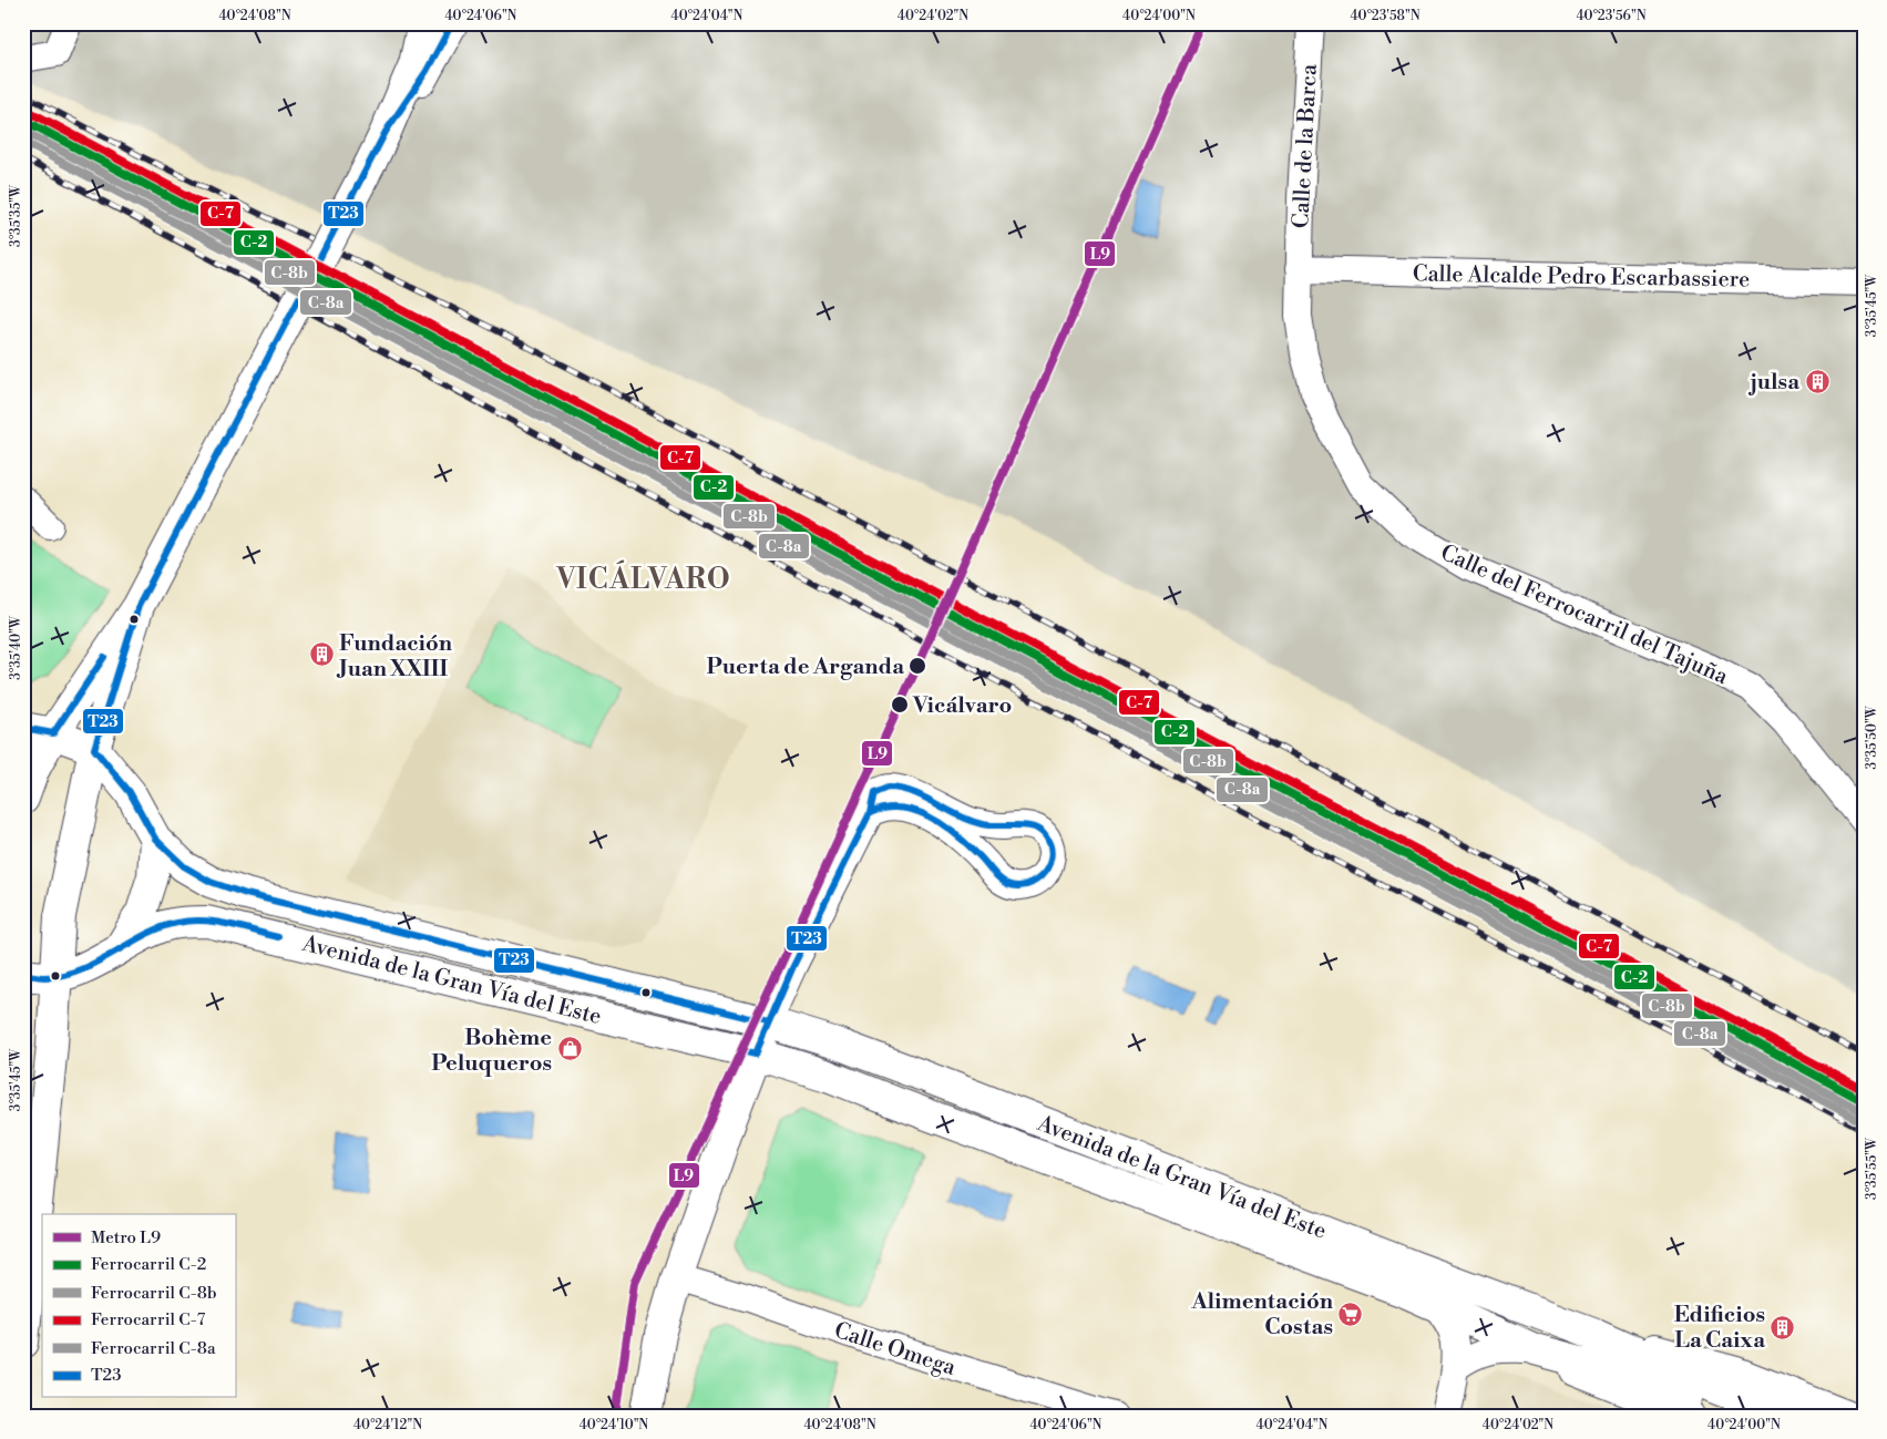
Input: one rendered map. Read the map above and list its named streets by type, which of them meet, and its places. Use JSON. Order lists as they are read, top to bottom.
{
  "streets": {
    "main road": ["Avenida de la Gran Vía del Este"],
    "street": [
      "Calle de la Barca",
      "Calle Alcalde Pedro Escarbassiere",
      "Calle del Ferrocarril del Tajuña",
      "Calle Omega"
    ]
  },
  "crossings": [
    ["Calle de la Barca", "Calle Alcalde Pedro Escarbassiere"],
    ["Calle de la Barca", "Calle del Ferrocarril del Tajuña"],
    ["Calle Alcalde Pedro Escarbassiere", "Calle del Ferrocarril del Tajuña"]
  ],
  "districts": ["VICÁLVARO"],
  "places": {
    "building": ["julsa", "Fundación Juan XXIII", "Edificios La Caixa"],
    "other": ["Puerta de Arganda", "Vicálvaro"],
    "shop": ["Bohème Peluqueros"],
    "supermarket": ["Alimentación Costas"]
  },
  "lines": [
    "metro line L9",
    "transit line T23",
    "rail line C-7",
    "rail line C-2",
    "rail line C-8b",
    "rail line C-8a"
  ],
  "legend": [
    "Metro L9",
    "Ferrocarril C-2",
    "Ferrocarril C-8b",
    "Ferrocarril C-7",
    "Ferrocarril C-8a",
    "T23"
  ],
  "coordinates": [
    "40°24'08\"N",
    "40°24'06\"N",
    "40°24'04\"N",
    "40°24'02\"N",
    "40°24'00\"N",
    "40°23'58\"N",
    "40°23'56\"N",
    "3°35'35\"W",
    "3°35'45\"W",
    "3°35'40\"W",
    "3°35'50\"W",
    "3°35'55\"W",
    "40°24'12\"N",
    "40°24'10\"N"
  ]
}
